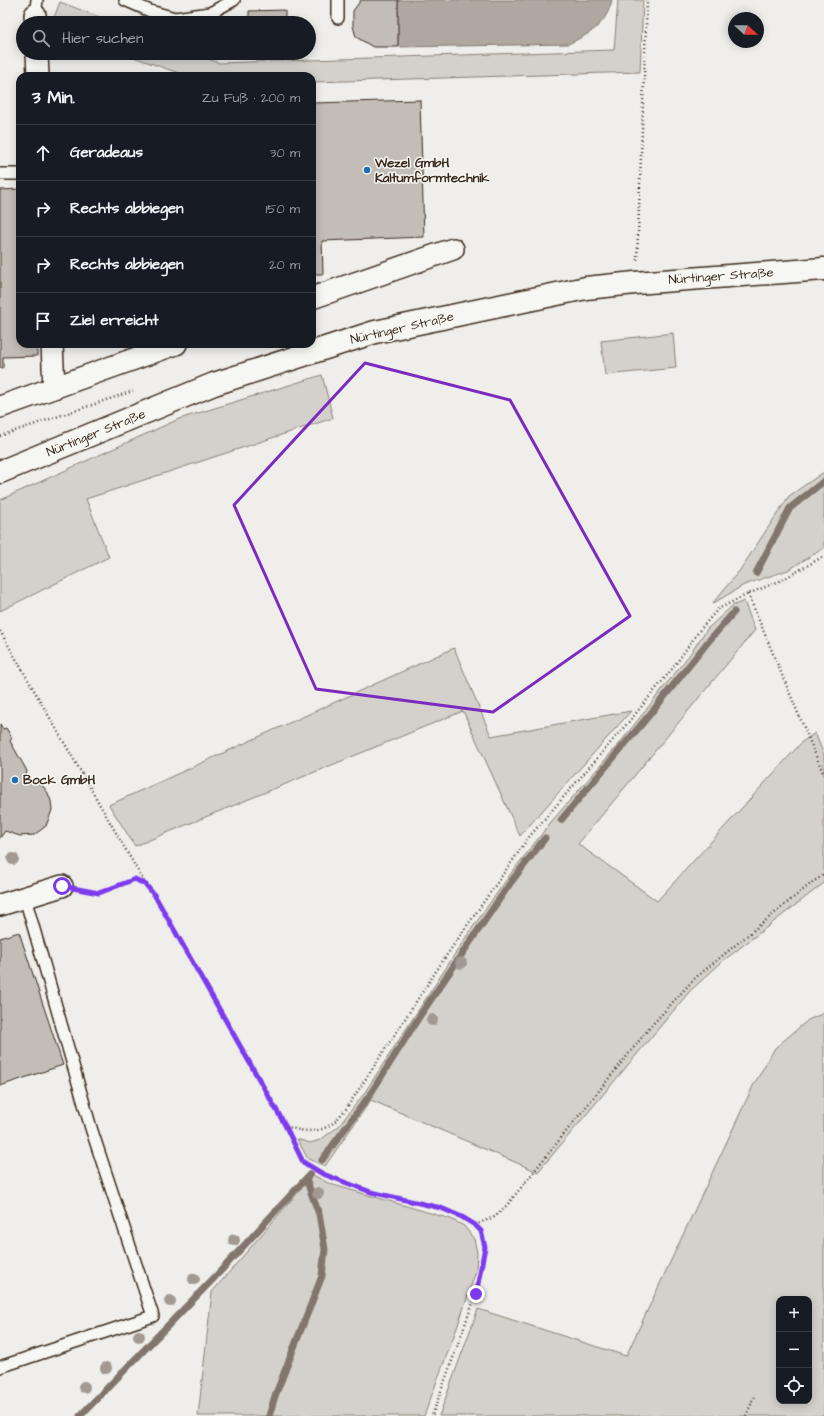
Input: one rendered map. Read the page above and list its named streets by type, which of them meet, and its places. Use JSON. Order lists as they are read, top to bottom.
{
  "streets": {
    "main road": ["Nürtinger Straße"]
  },
  "places": ["Wezel GmbH Kaltumformtechnik", "Bock GmbH"],
  "north": "right",
  "page": {
    "search": "Hier suchen",
    "heading": ["3 Min.", "Zu Fuß · 200 m"],
    "list": [
      ["Geradeaus", "30 m"],
      ["Rechts abbiegen", "150 m"],
      ["Rechts abbiegen", "20 m"],
      "Ziel erreicht"
    ],
    "map_buttons": ["+", "−"]
  }
}
